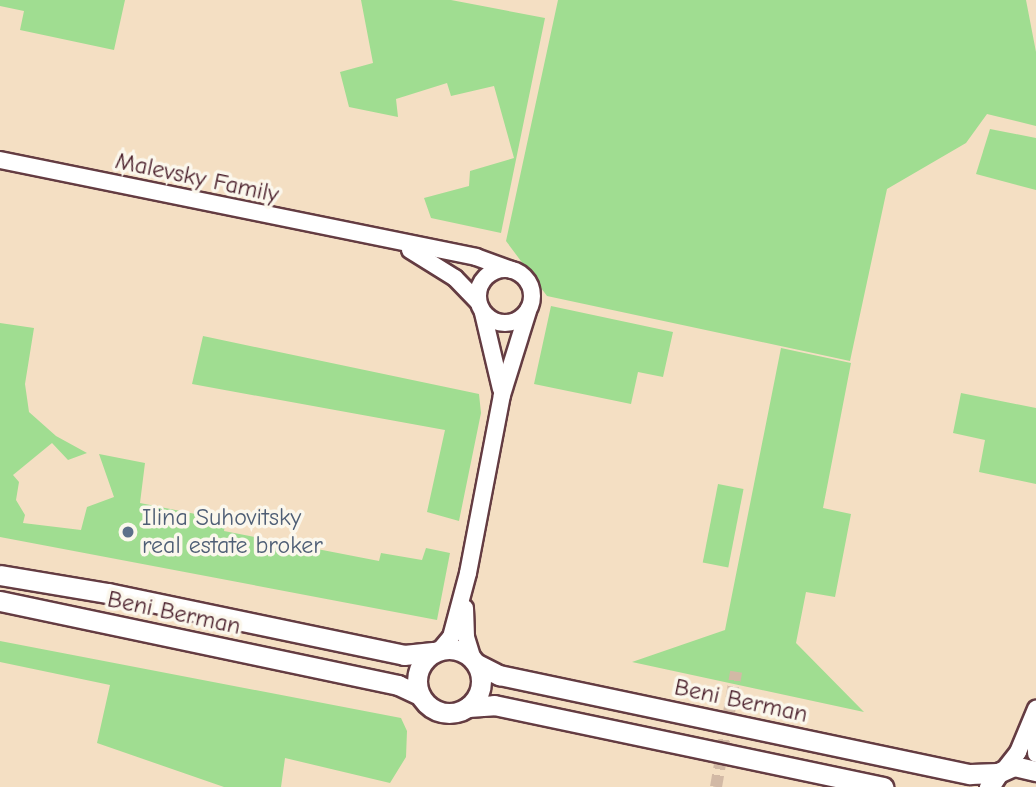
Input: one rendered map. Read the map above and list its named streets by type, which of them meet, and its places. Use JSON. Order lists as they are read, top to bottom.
{
  "streets": {
    "street": ["Malevsky Family", "Beni Berman"]
  },
  "places": ["Ilina Suhovitsky real estate broker"]
}
